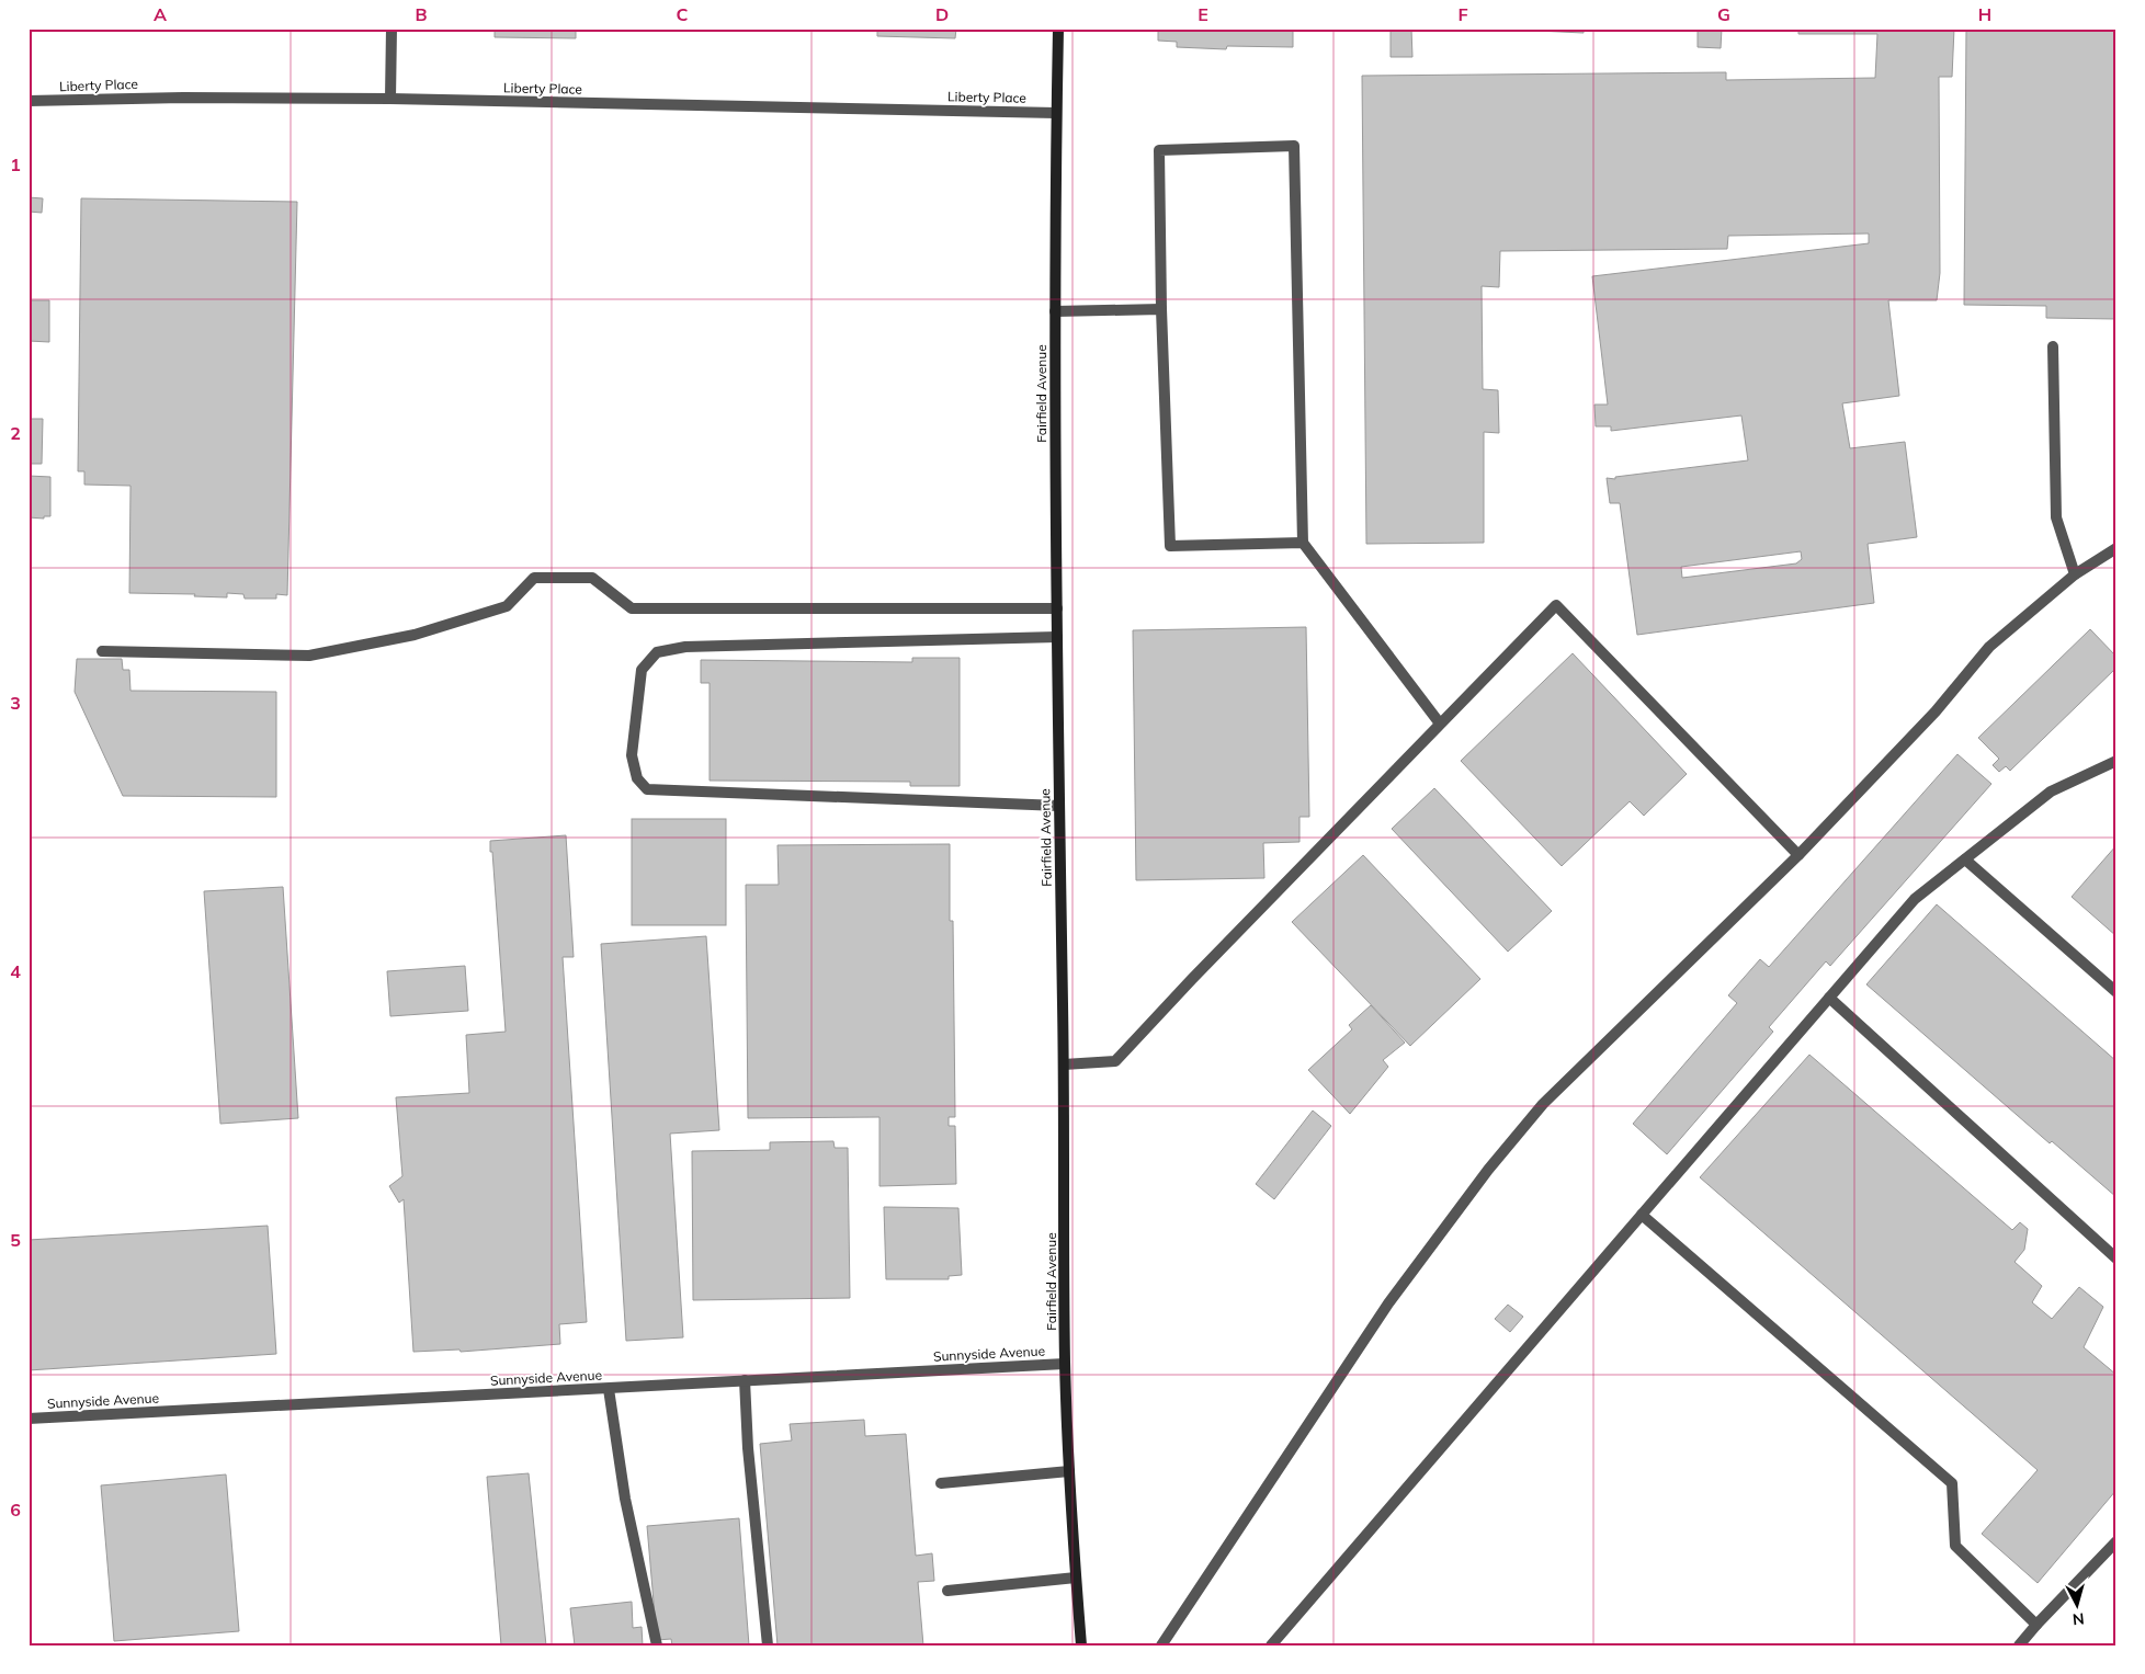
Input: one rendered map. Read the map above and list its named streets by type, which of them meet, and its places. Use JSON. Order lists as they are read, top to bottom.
{
  "streets": {
    "street": ["Liberty Place", "Fairfield Avenue", "Sunnyside Avenue"]
  },
  "crossings": [
    ["Liberty Place", "Fairfield Avenue"],
    ["Fairfield Avenue", "Sunnyside Avenue"]
  ],
  "north": "bottom",
  "grid": {
    "columns": [
      "A",
      "B",
      "C",
      "D",
      "E",
      "F",
      "G",
      "H"
    ],
    "rows": [
      "1",
      "2",
      "3",
      "4",
      "5",
      "6"
    ]
  }
}
